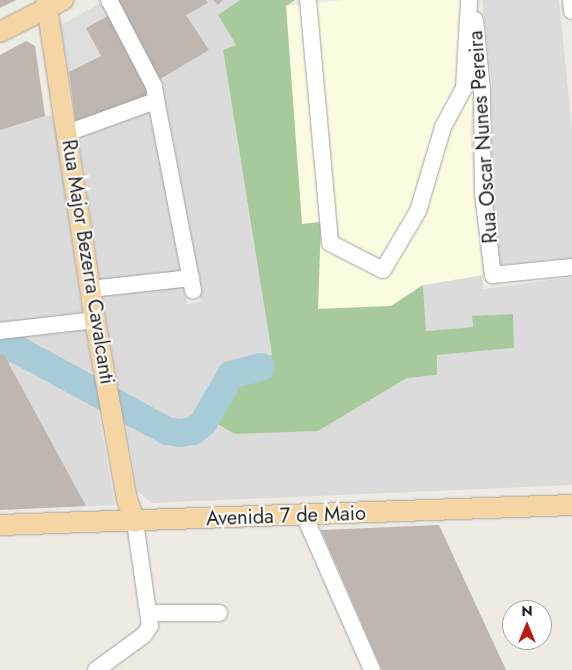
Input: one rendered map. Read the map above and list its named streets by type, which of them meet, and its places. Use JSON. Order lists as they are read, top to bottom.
{
  "streets": {
    "main road": ["Rua Major Bezerra Cavalcanti", "Avenida 7 de Maio"],
    "street": ["Rua Oscar Nunes Pereira"]
  },
  "crossings": [
    ["Rua Major Bezerra Cavalcanti", "Avenida 7 de Maio"]
  ],
  "north": "top"
}
